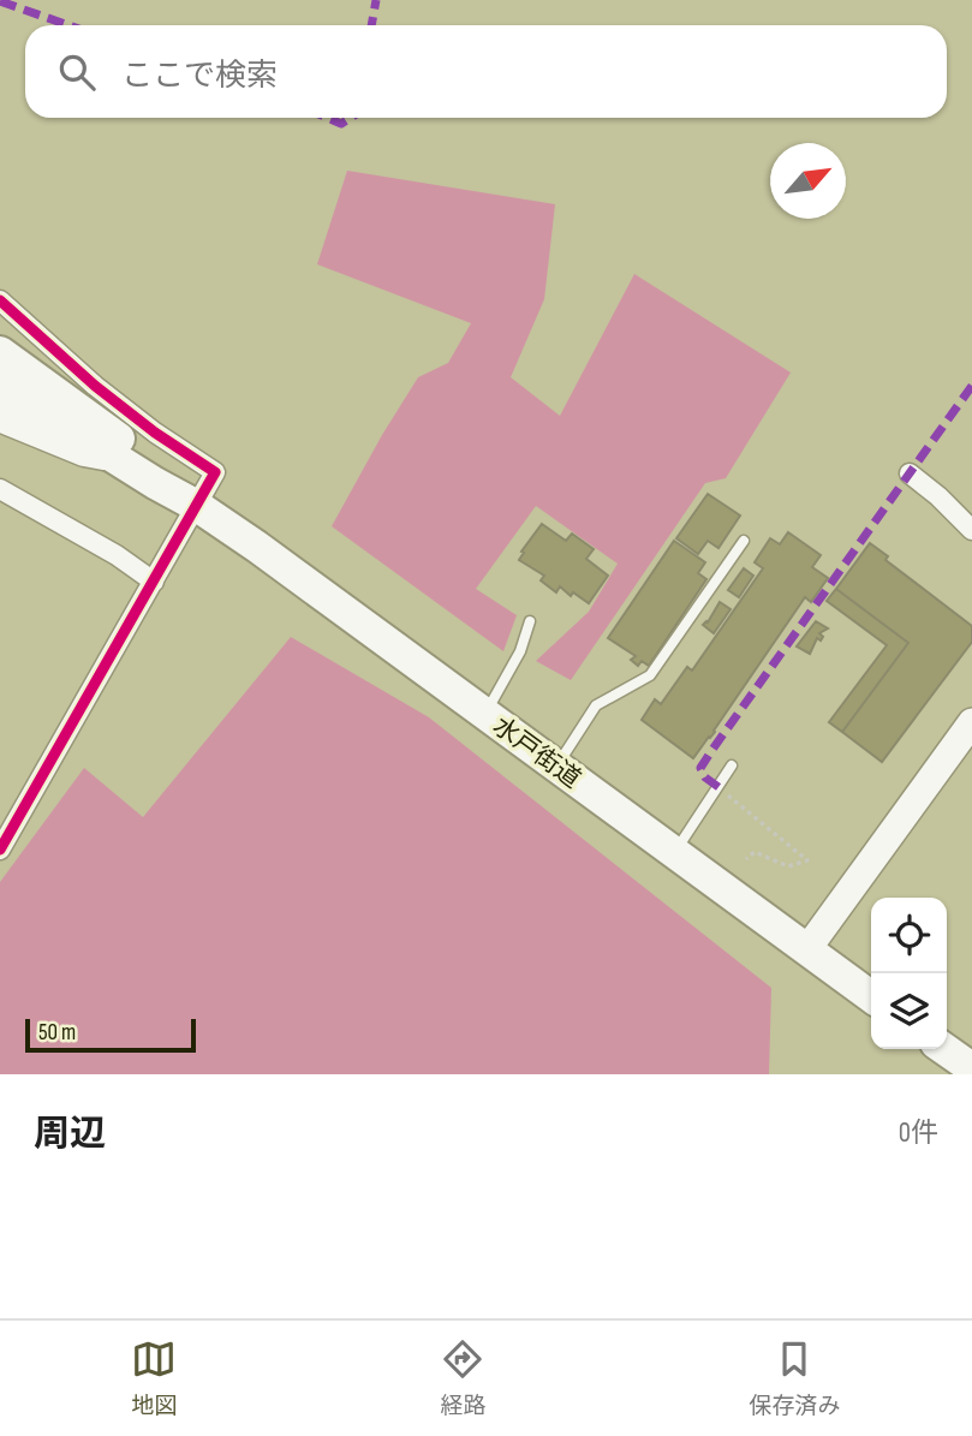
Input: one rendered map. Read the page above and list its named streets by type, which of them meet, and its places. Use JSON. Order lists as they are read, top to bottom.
{
  "streets": {
    "highway": ["水戸街道"]
  },
  "scale_bar": "50 m",
  "north": "top right",
  "page": {
    "search": "ここで検索",
    "scale": "50 m",
    "heading": ["周辺", "0件"],
    "nav": ["地図", "経路", "保存済み"]
  }
}
